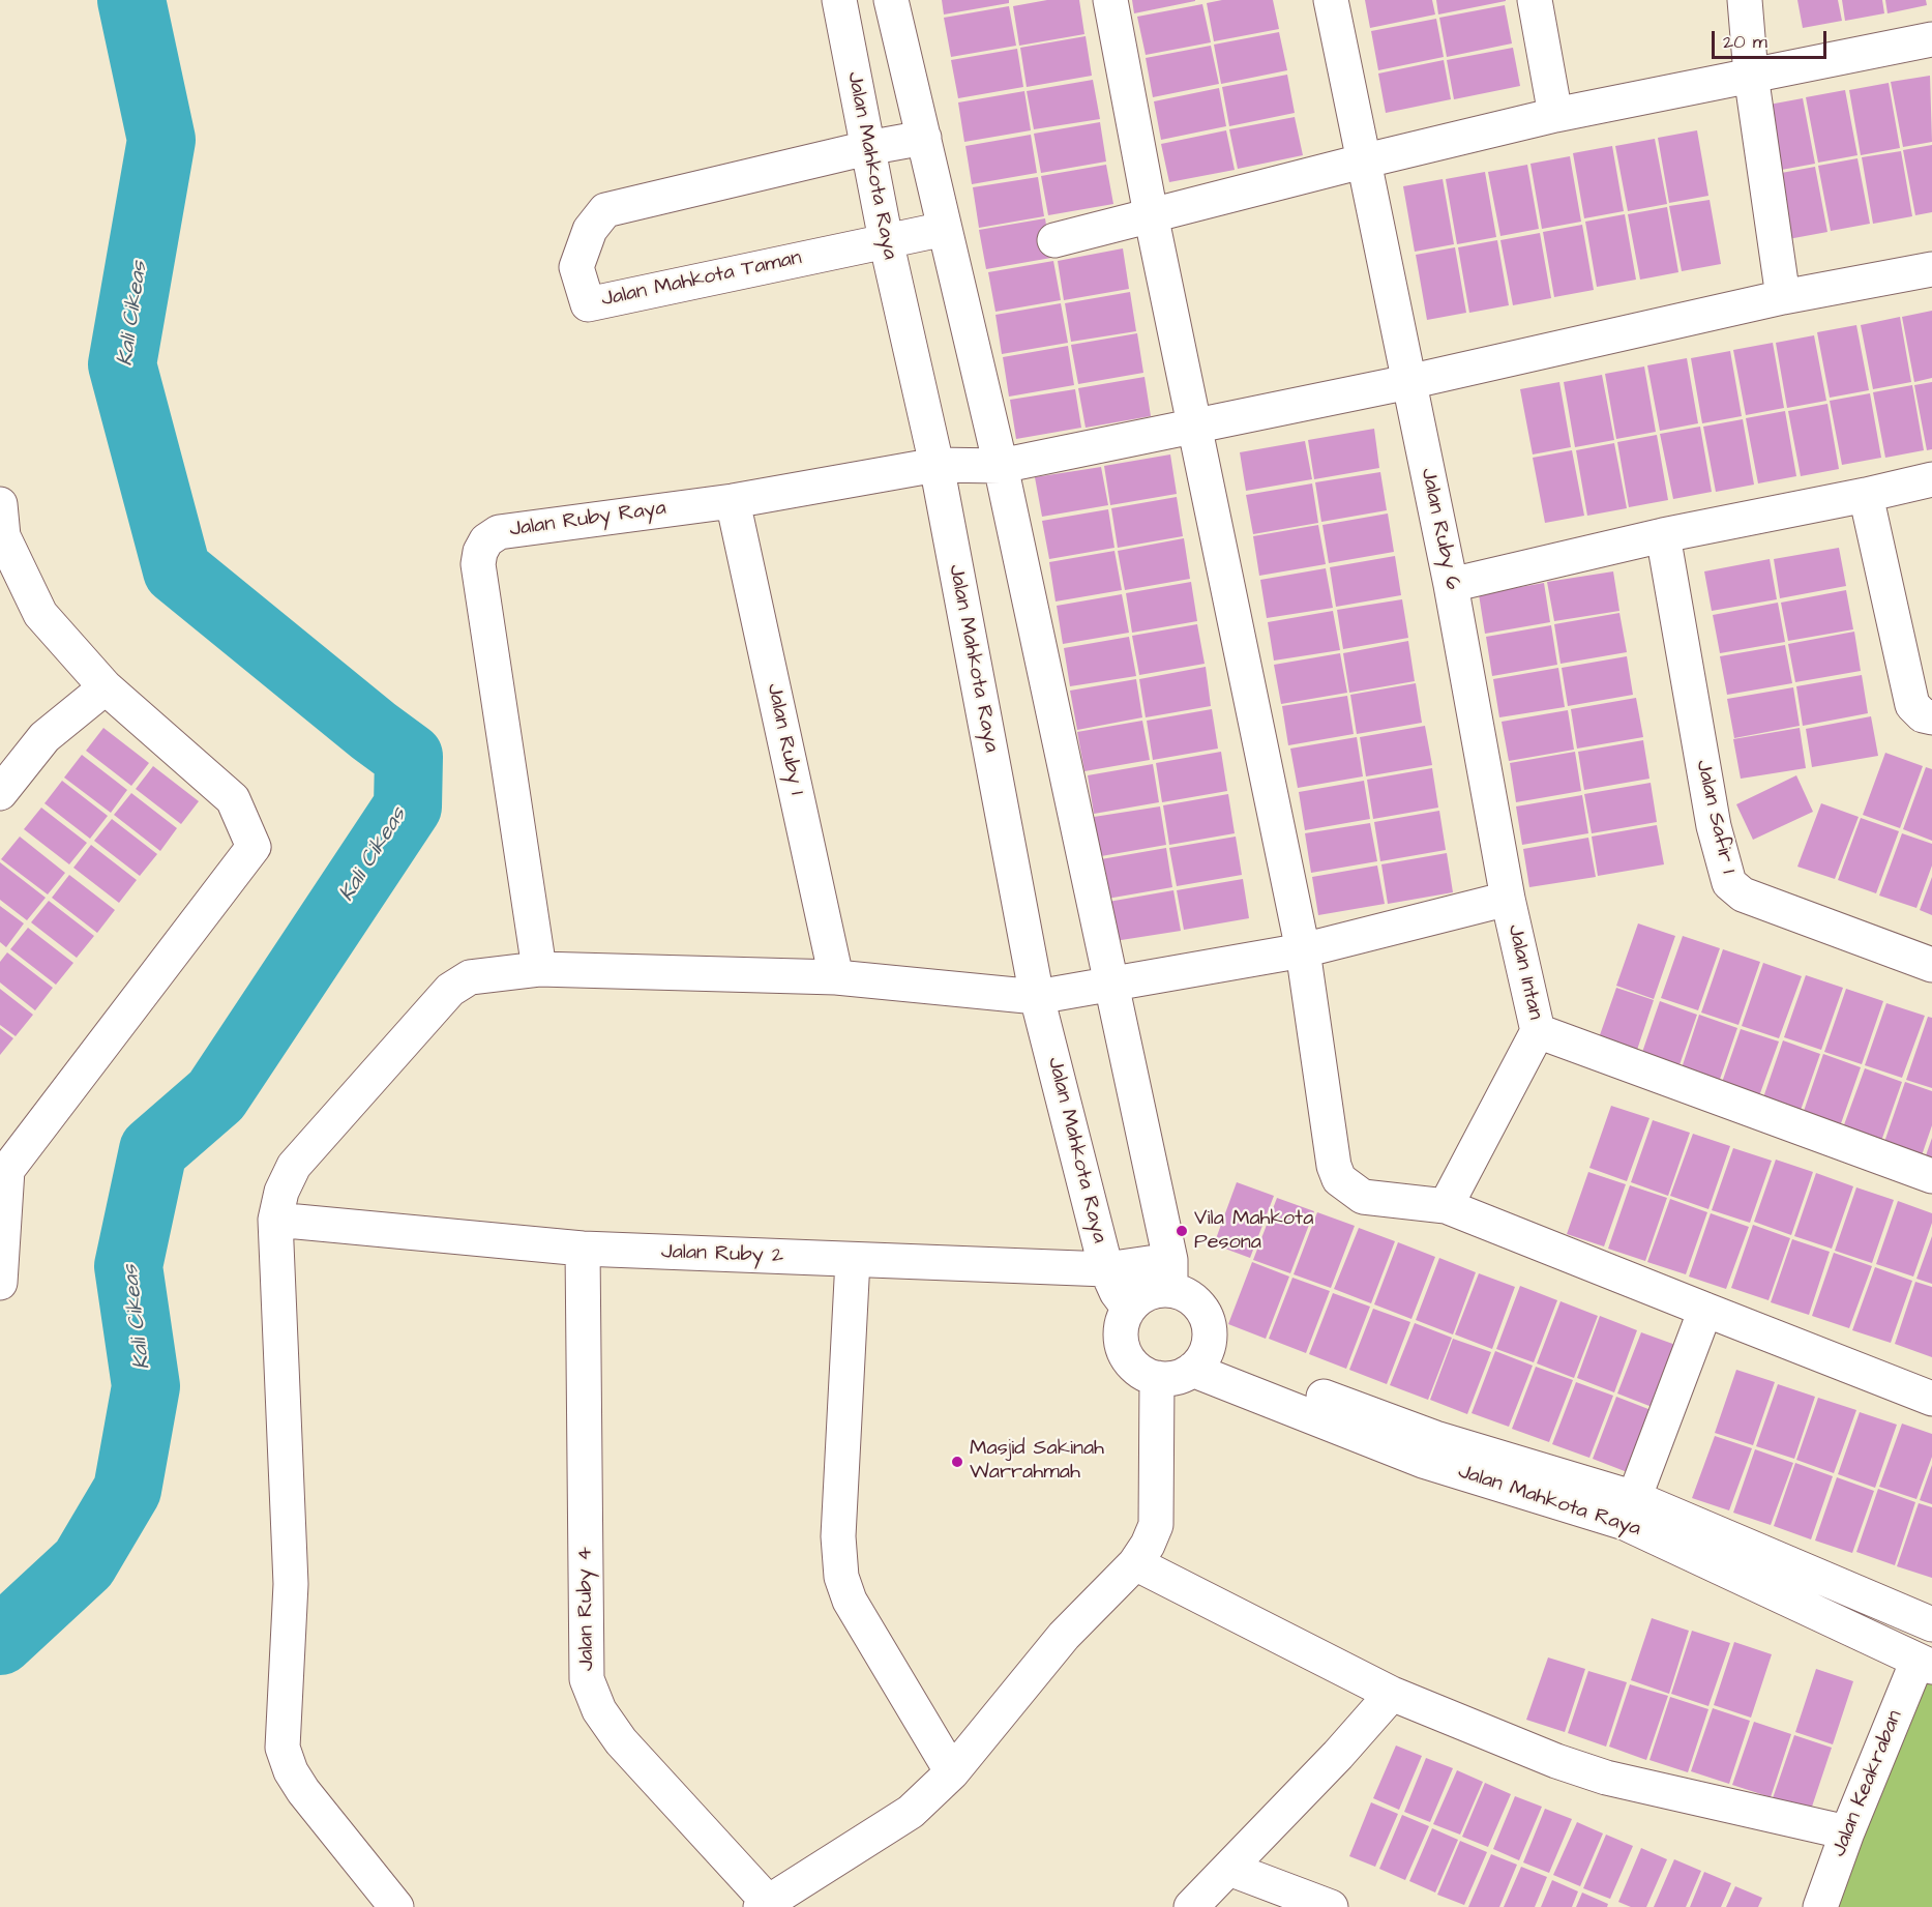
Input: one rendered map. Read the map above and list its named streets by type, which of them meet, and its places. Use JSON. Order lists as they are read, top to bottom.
{
  "streets": {
    "street": [
      "Jalan Mahkota Raya",
      "Jalan Mahkota Taman",
      "Jalan Ruby Raya",
      "Jalan Ruby 6",
      "Jalan Ruby 1",
      "Jalan Safir 1",
      "Jalan Intan",
      "Jalan Ruby 2",
      "Jalan Ruby 4",
      "Jalan Keakraban"
    ]
  },
  "crossings": [
    ["Jalan Mahkota Raya", "Jalan Mahkota Taman"],
    ["Jalan Mahkota Raya", "Jalan Ruby Raya"],
    ["Jalan Mahkota Raya", "Jalan Intan"],
    ["Jalan Mahkota Raya", "Jalan Ruby 2"],
    ["Jalan Mahkota Raya", "Jalan Keakraban"],
    ["Jalan Ruby Raya", "Jalan Ruby 6"],
    ["Jalan Ruby Raya", "Jalan Ruby 1"],
    ["Jalan Ruby Raya", "Jalan Intan"],
    ["Jalan Ruby 6", "Jalan Intan"],
    ["Jalan Ruby 1", "Jalan Intan"],
    ["Jalan Intan", "Jalan Ruby 2"],
    ["Jalan Ruby 2", "Jalan Ruby 4"]
  ],
  "water": ["Kali Cikeas"],
  "places": ["Vila Mahkota Pesona", "Masjid Sakinah Warrahmah"],
  "scale_bar": "20 m"
}
